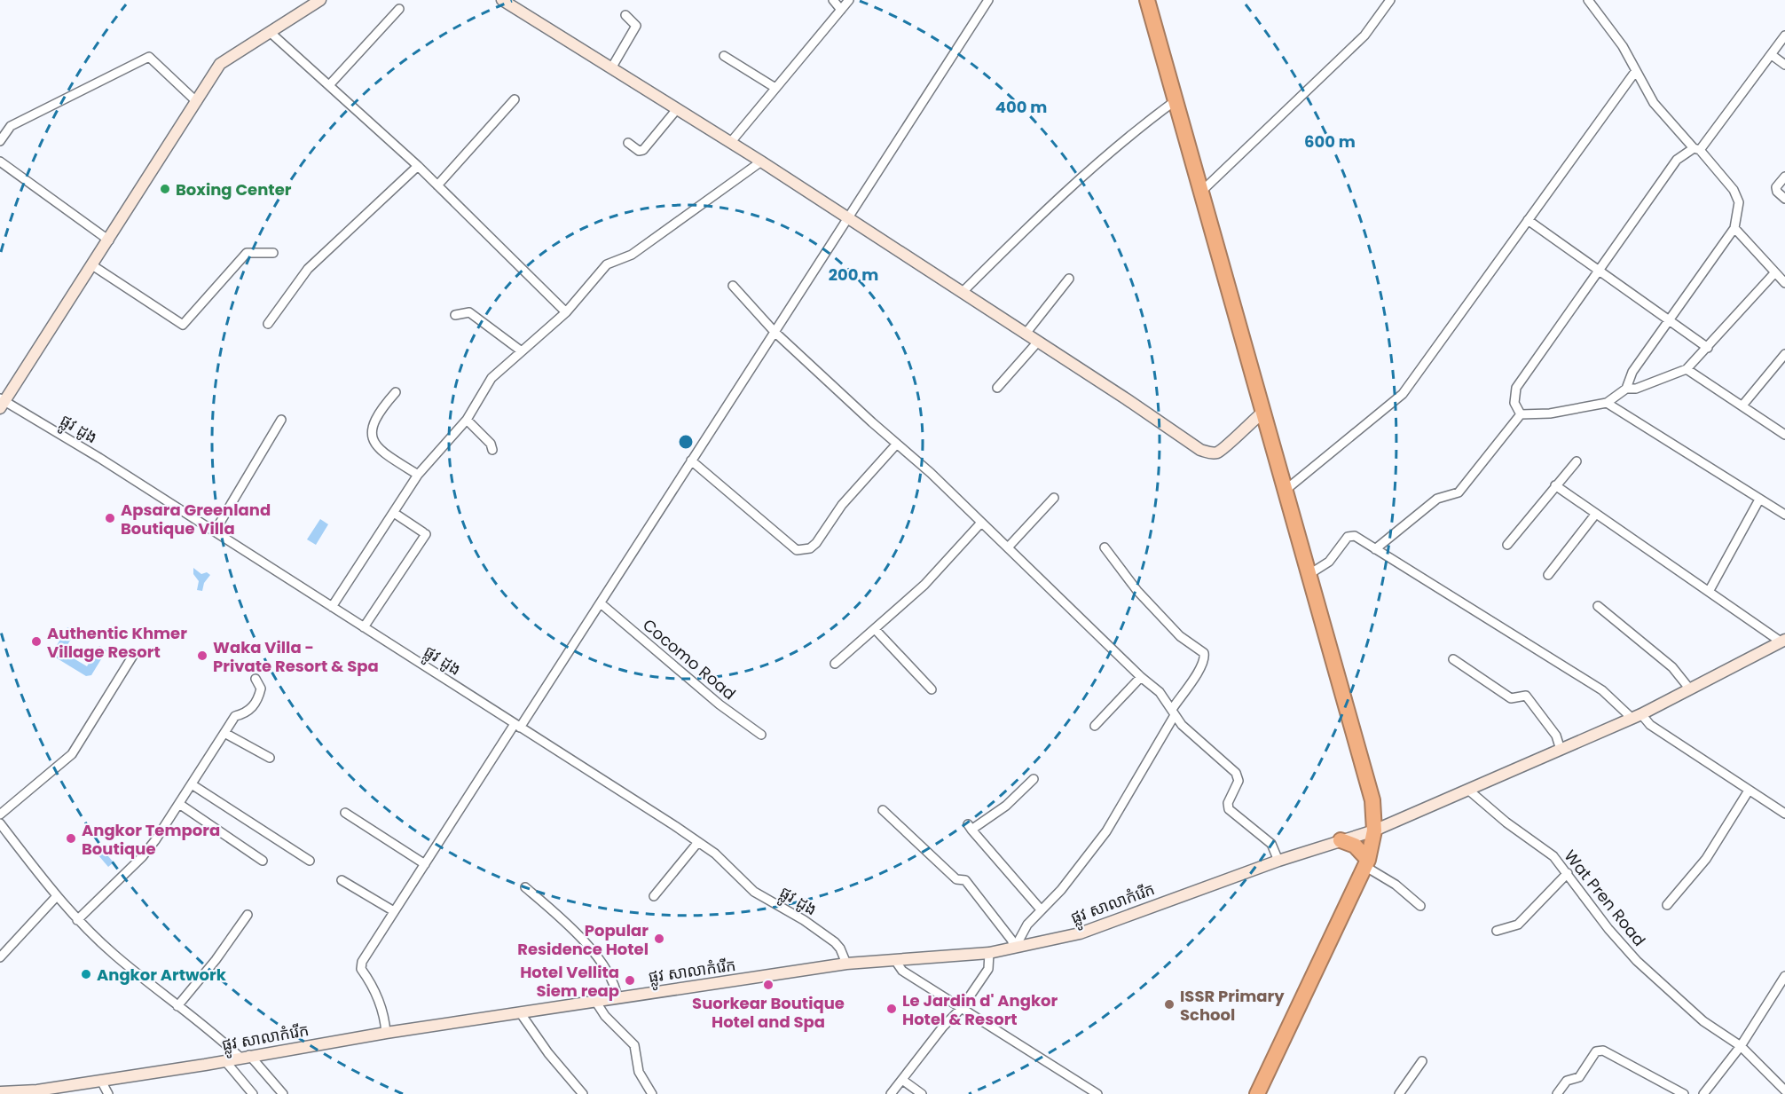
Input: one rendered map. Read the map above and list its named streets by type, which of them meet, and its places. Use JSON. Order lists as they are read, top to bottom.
{
  "streets": {
    "street": [
      "ផ្លូវ ដូង",
      "Cocomo Road",
      "Wat Pren Road",
      "ផ្លូវ សាលាកំរើក"
    ]
  },
  "crossings": [
    ["ផ្លូវ ដូង", "ផ្លូវ សាលាកំរើក"],
    ["Wat Pren Road", "ផ្លូវ សាលាកំរើក"]
  ],
  "places": [
    "Boxing Center",
    "Apsara Greenland Boutique Villa",
    "Authentic Khmer Village Resort",
    "Waka Villa - Private Resort & Spa",
    "Angkor Tempora Boutique",
    "Popular Residence Hotel",
    "Angkor Artwork",
    "Hotel Vellita Siem reap",
    "Suorkear Boutique Hotel and Spa",
    "ISSR Primary School",
    "Le Jardin d' Angkor Hotel & Resort"
  ],
  "rings": ["400 m", "600 m", "200 m"]
}
